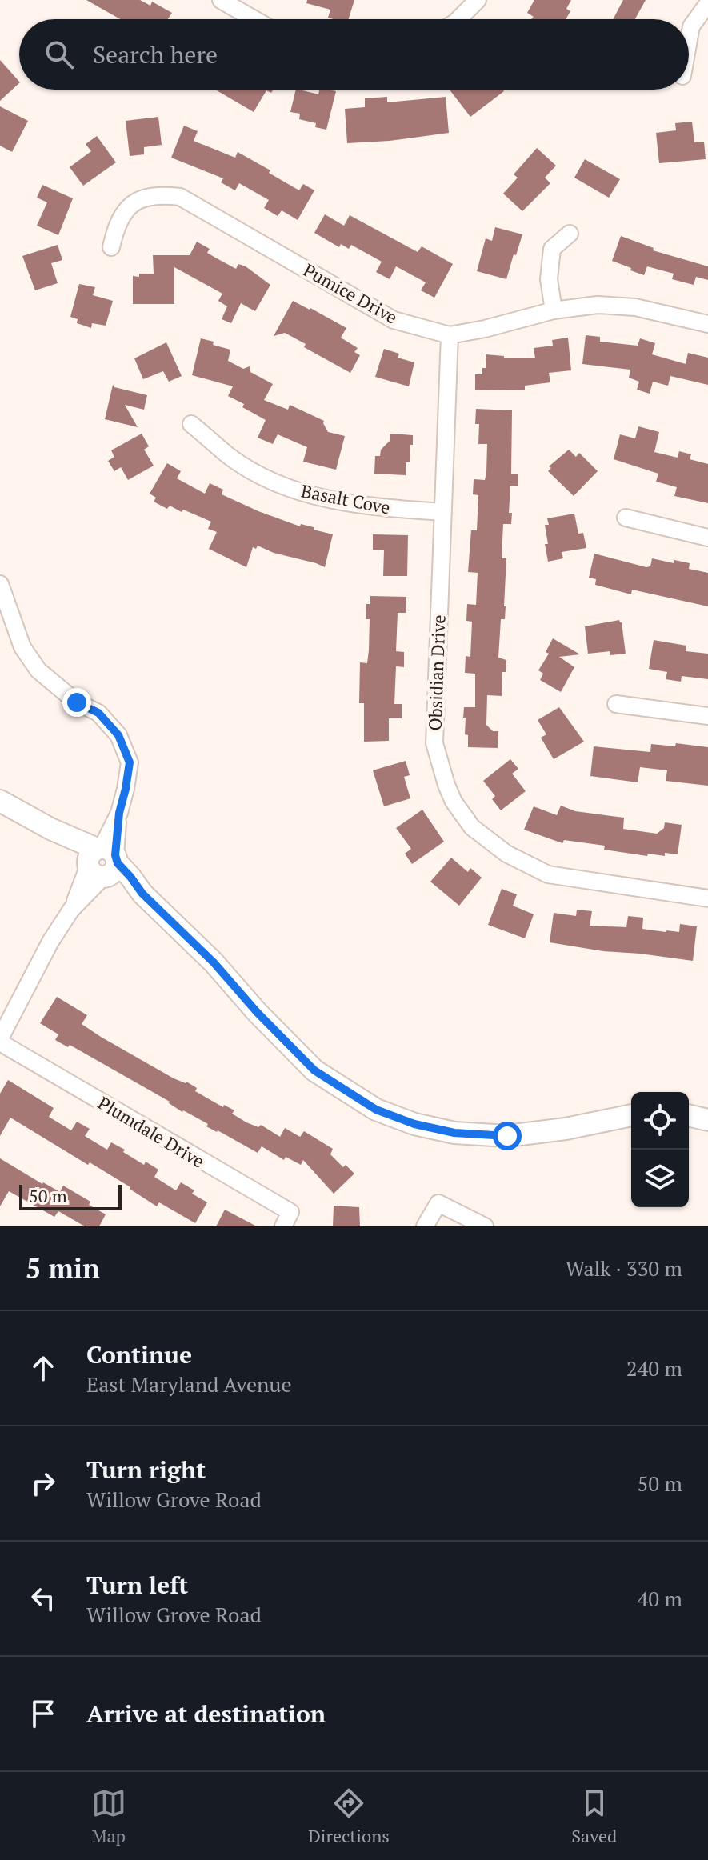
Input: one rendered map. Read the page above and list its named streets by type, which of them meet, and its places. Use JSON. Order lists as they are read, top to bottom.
{
  "streets": {
    "street": [
      "Pumice Drive",
      "Basalt Cove",
      "Obsidian Drive",
      "Plumdale Drive"
    ]
  },
  "crossings": [
    ["Pumice Drive", "Obsidian Drive"],
    ["Basalt Cove", "Obsidian Drive"]
  ],
  "scale_bar": "50 m",
  "page": {
    "search": "Search here",
    "scale": "50 m",
    "heading": ["5 min", "Walk · 330 m"],
    "list": [
      ["Continue", "East Maryland Avenue", "240 m"],
      ["Turn right", "Willow Grove Road", "50 m"],
      ["Turn left", "Willow Grove Road", "40 m"],
      "Arrive at destination"
    ],
    "nav": ["Map", "Directions", "Saved"]
  }
}
